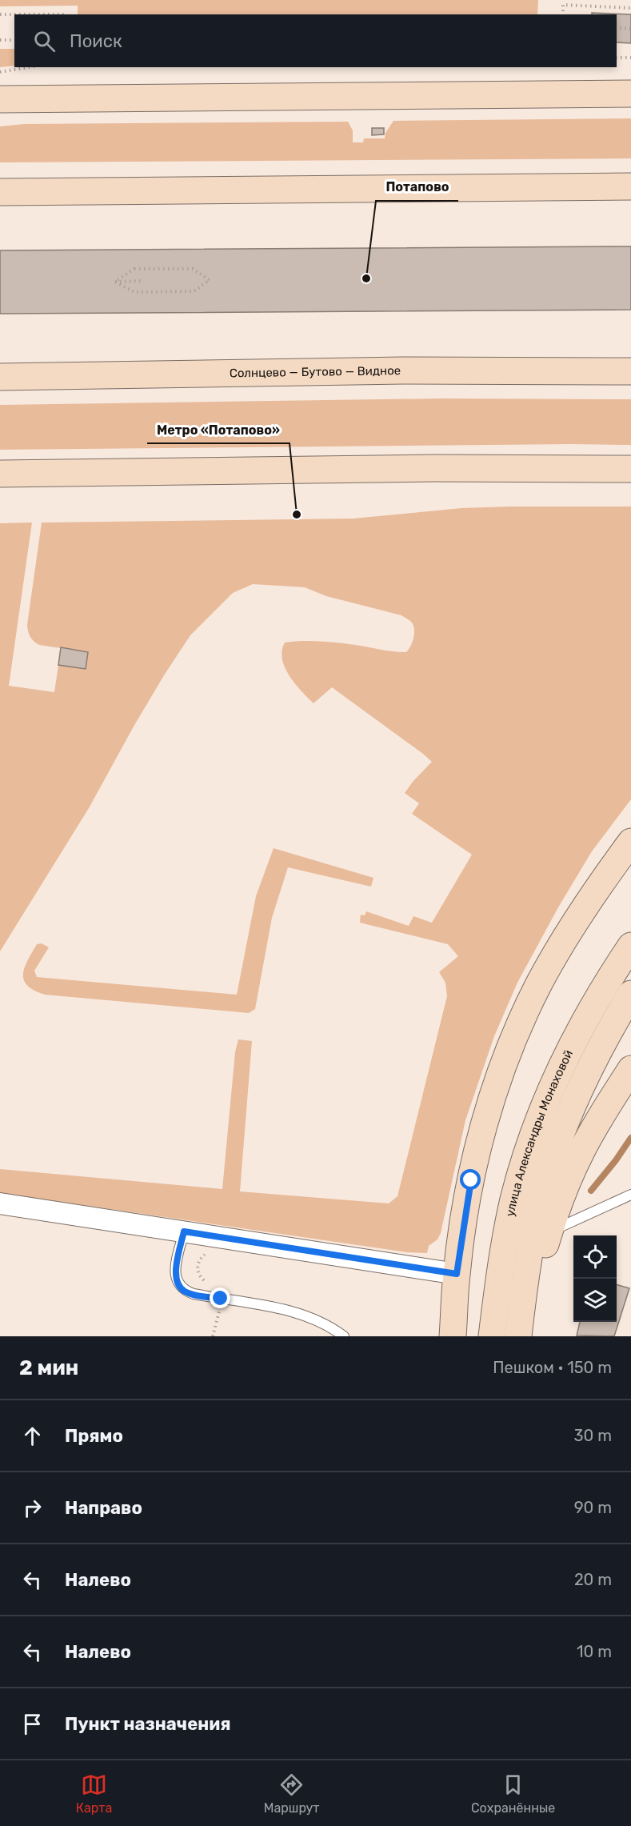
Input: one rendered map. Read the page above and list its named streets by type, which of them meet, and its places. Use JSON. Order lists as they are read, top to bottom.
{
  "streets": {
    "main road": ["Солнцево — Бутово — Видное", "улица Александры Монаховой"]
  },
  "places": ["Потапово", "Метро «Потапово»"],
  "page": {
    "search": "Поиск",
    "heading": ["2 мин", "Пешком · 150 m"],
    "list": [
      ["Прямо", "30 m"],
      ["Направо", "90 m"],
      ["Налево", "20 m"],
      ["Налево", "10 m"],
      "Пункт назначения"
    ],
    "nav": ["Карта", "Маршрут", "Сохранённые"]
  }
}
